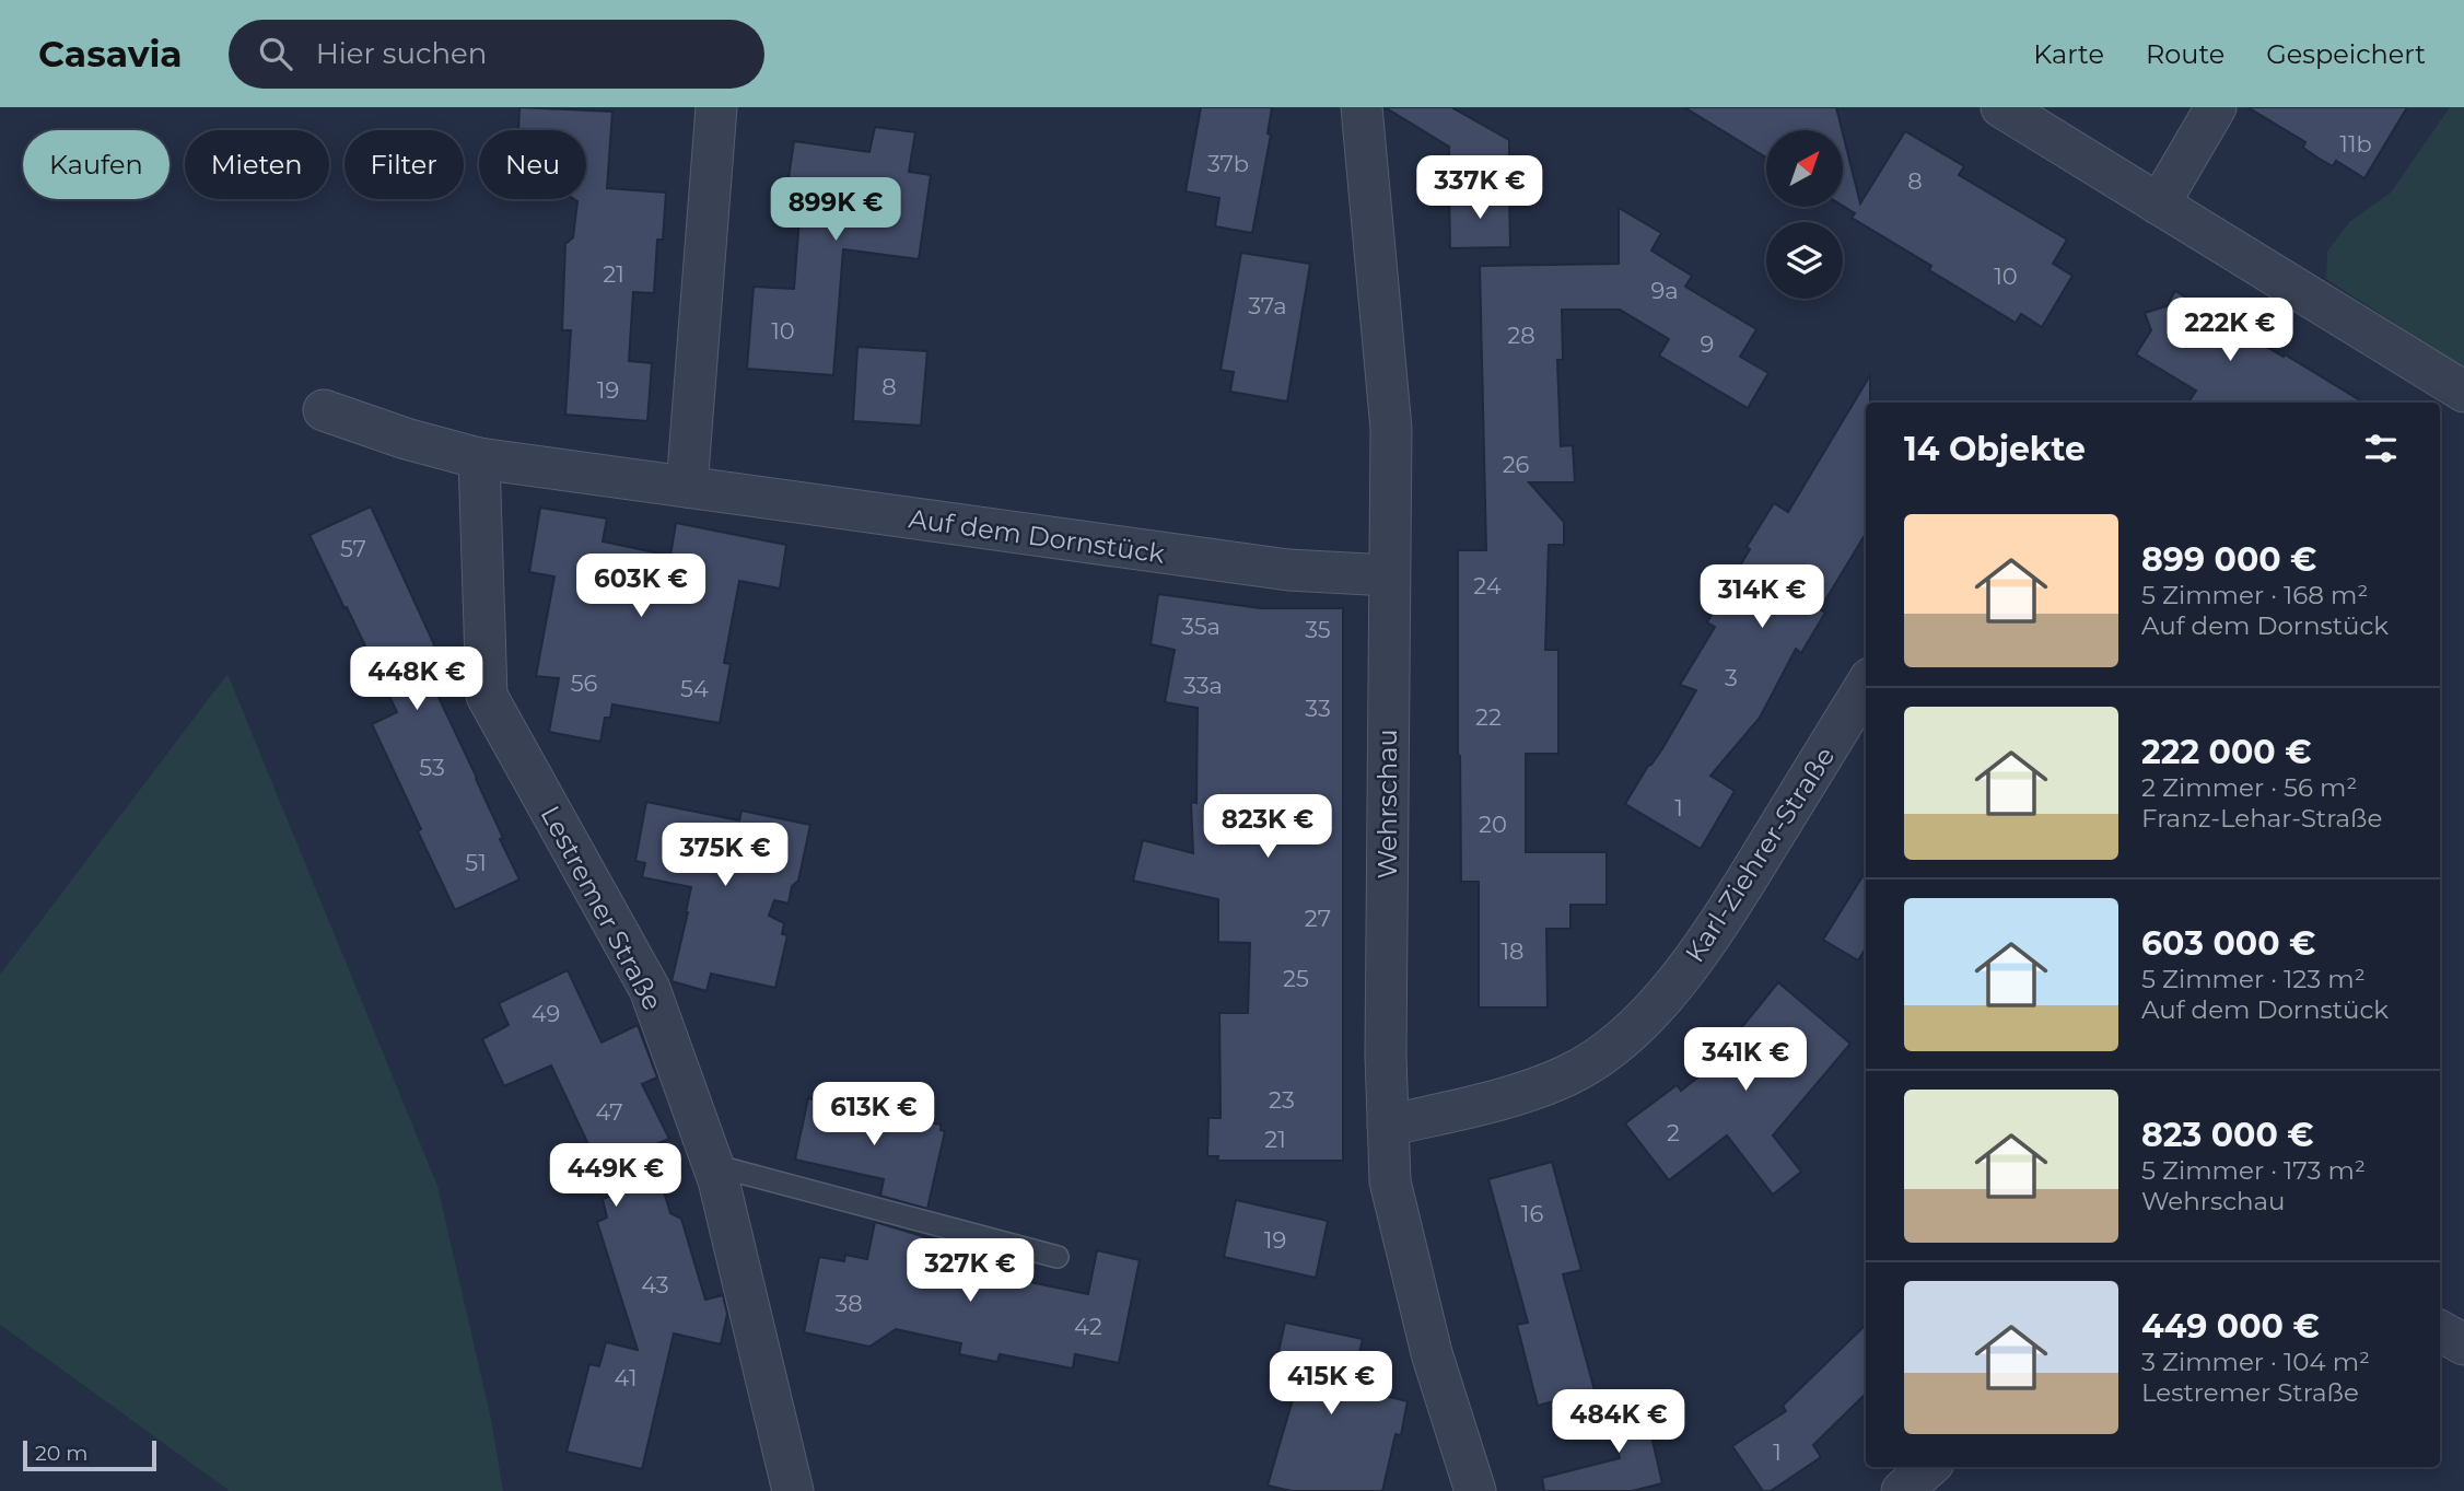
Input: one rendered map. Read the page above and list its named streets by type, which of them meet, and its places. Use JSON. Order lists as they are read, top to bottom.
{
  "streets": {
    "street": [
      "Auf dem Dornstück",
      "Wehrschau",
      "Karl-Ziehrer-Straße",
      "Lestremer Straße"
    ]
  },
  "crossings": [
    ["Auf dem Dornstück", "Wehrschau"],
    ["Auf dem Dornstück", "Lestremer Straße"],
    ["Wehrschau", "Karl-Ziehrer-Straße"]
  ],
  "house_numbers": [
    "11b",
    "37b",
    "8",
    "21",
    "10",
    "9a",
    "37a",
    "10",
    "28",
    "9",
    "8",
    "19",
    "26",
    "57",
    "24",
    "35a",
    "35",
    "3",
    "56",
    "33a",
    "54",
    "33",
    "22",
    "53",
    "1",
    "20",
    "51",
    "27",
    "18",
    "25",
    "49",
    "23",
    "47",
    "2",
    "21",
    "16",
    "19",
    "43",
    "38",
    "42",
    "41",
    "1"
  ],
  "scale_bar": "20 m",
  "north": "top right",
  "page": {
    "header": "Casavia",
    "search": "Hier suchen",
    "nav": ["Karte", "Route", "Gespeichert"],
    "chip": [
      "Kaufen",
      "Mieten",
      "Filter",
      "Neu"
    ],
    "price": [
      "337K €",
      "899K €",
      "222K €",
      "603K €",
      "314K €",
      "448K €",
      "823K €",
      "375K €",
      "341K €",
      "613K €",
      "449K €",
      "327K €",
      "415K €",
      "484K €"
    ],
    "heading": "14 Objekte",
    "list": [
      {
        "name": "899 000 €",
        "note": "5 Zimmer · 168 m² · Auf dem Dornstück"
      },
      {
        "name": "222 000 €",
        "note": "2 Zimmer · 56 m² · Franz-Lehar-Straße"
      },
      {
        "name": "603 000 €",
        "note": "5 Zimmer · 123 m² · Auf dem Dornstück"
      },
      {
        "name": "823 000 €",
        "note": "5 Zimmer · 173 m² · Wehrschau"
      },
      {
        "name": "449 000 €",
        "note": "3 Zimmer · 104 m² · Lestremer Straße"
      }
    ],
    "scale": "20 m"
  }
}
